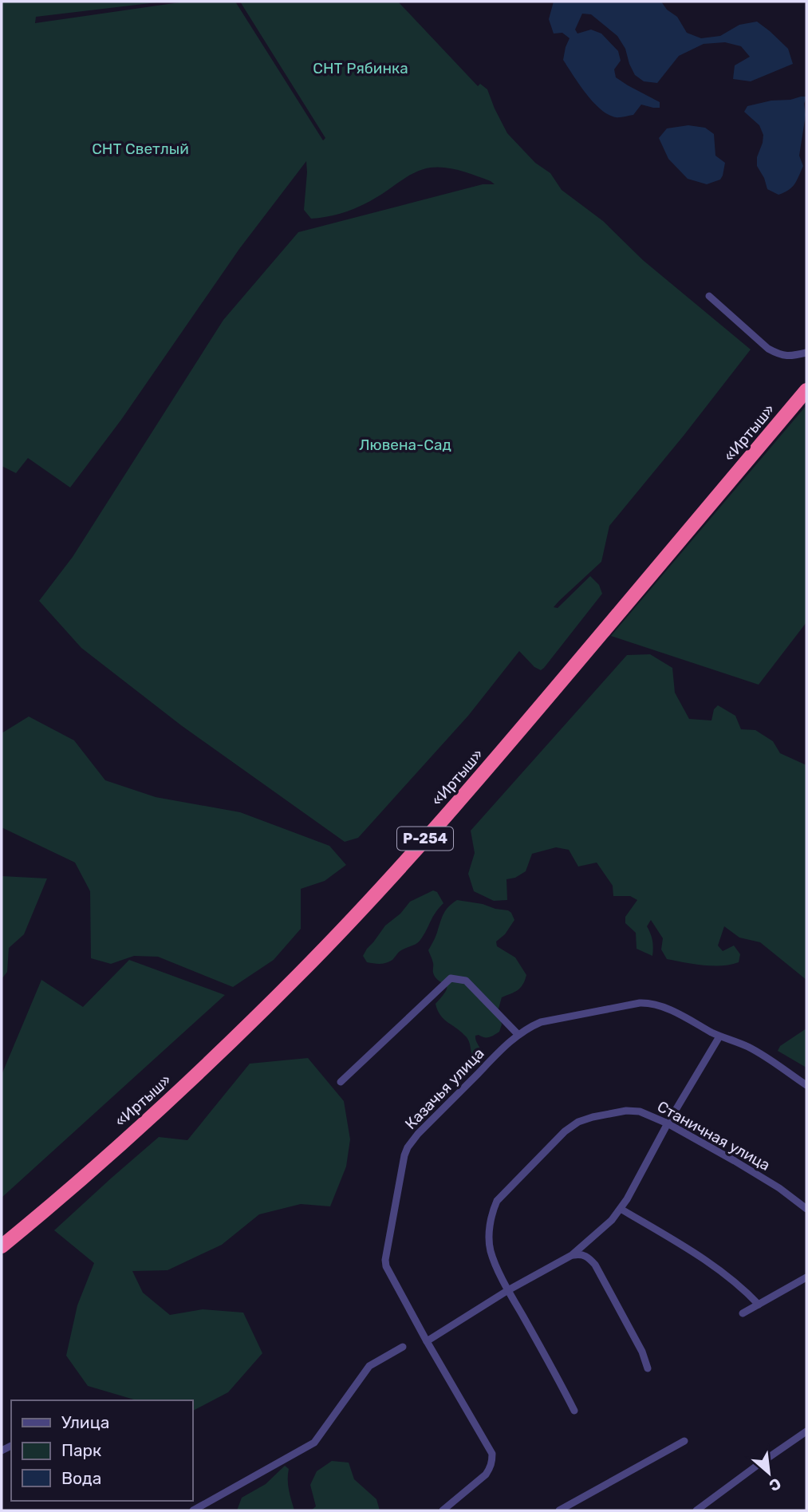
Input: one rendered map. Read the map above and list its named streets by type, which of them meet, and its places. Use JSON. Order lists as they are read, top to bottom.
{
  "streets": {
    "highway": ["«Иртыш»", "Р-254"],
    "street": ["Казачья улица", "Станичная улица"]
  },
  "parks": ["СНТ Рябинка", "СНТ Светлый", "Лювена-Сад"],
  "legend": ["Улица", "Парк", "Вода"],
  "north": "bottom right"
}
